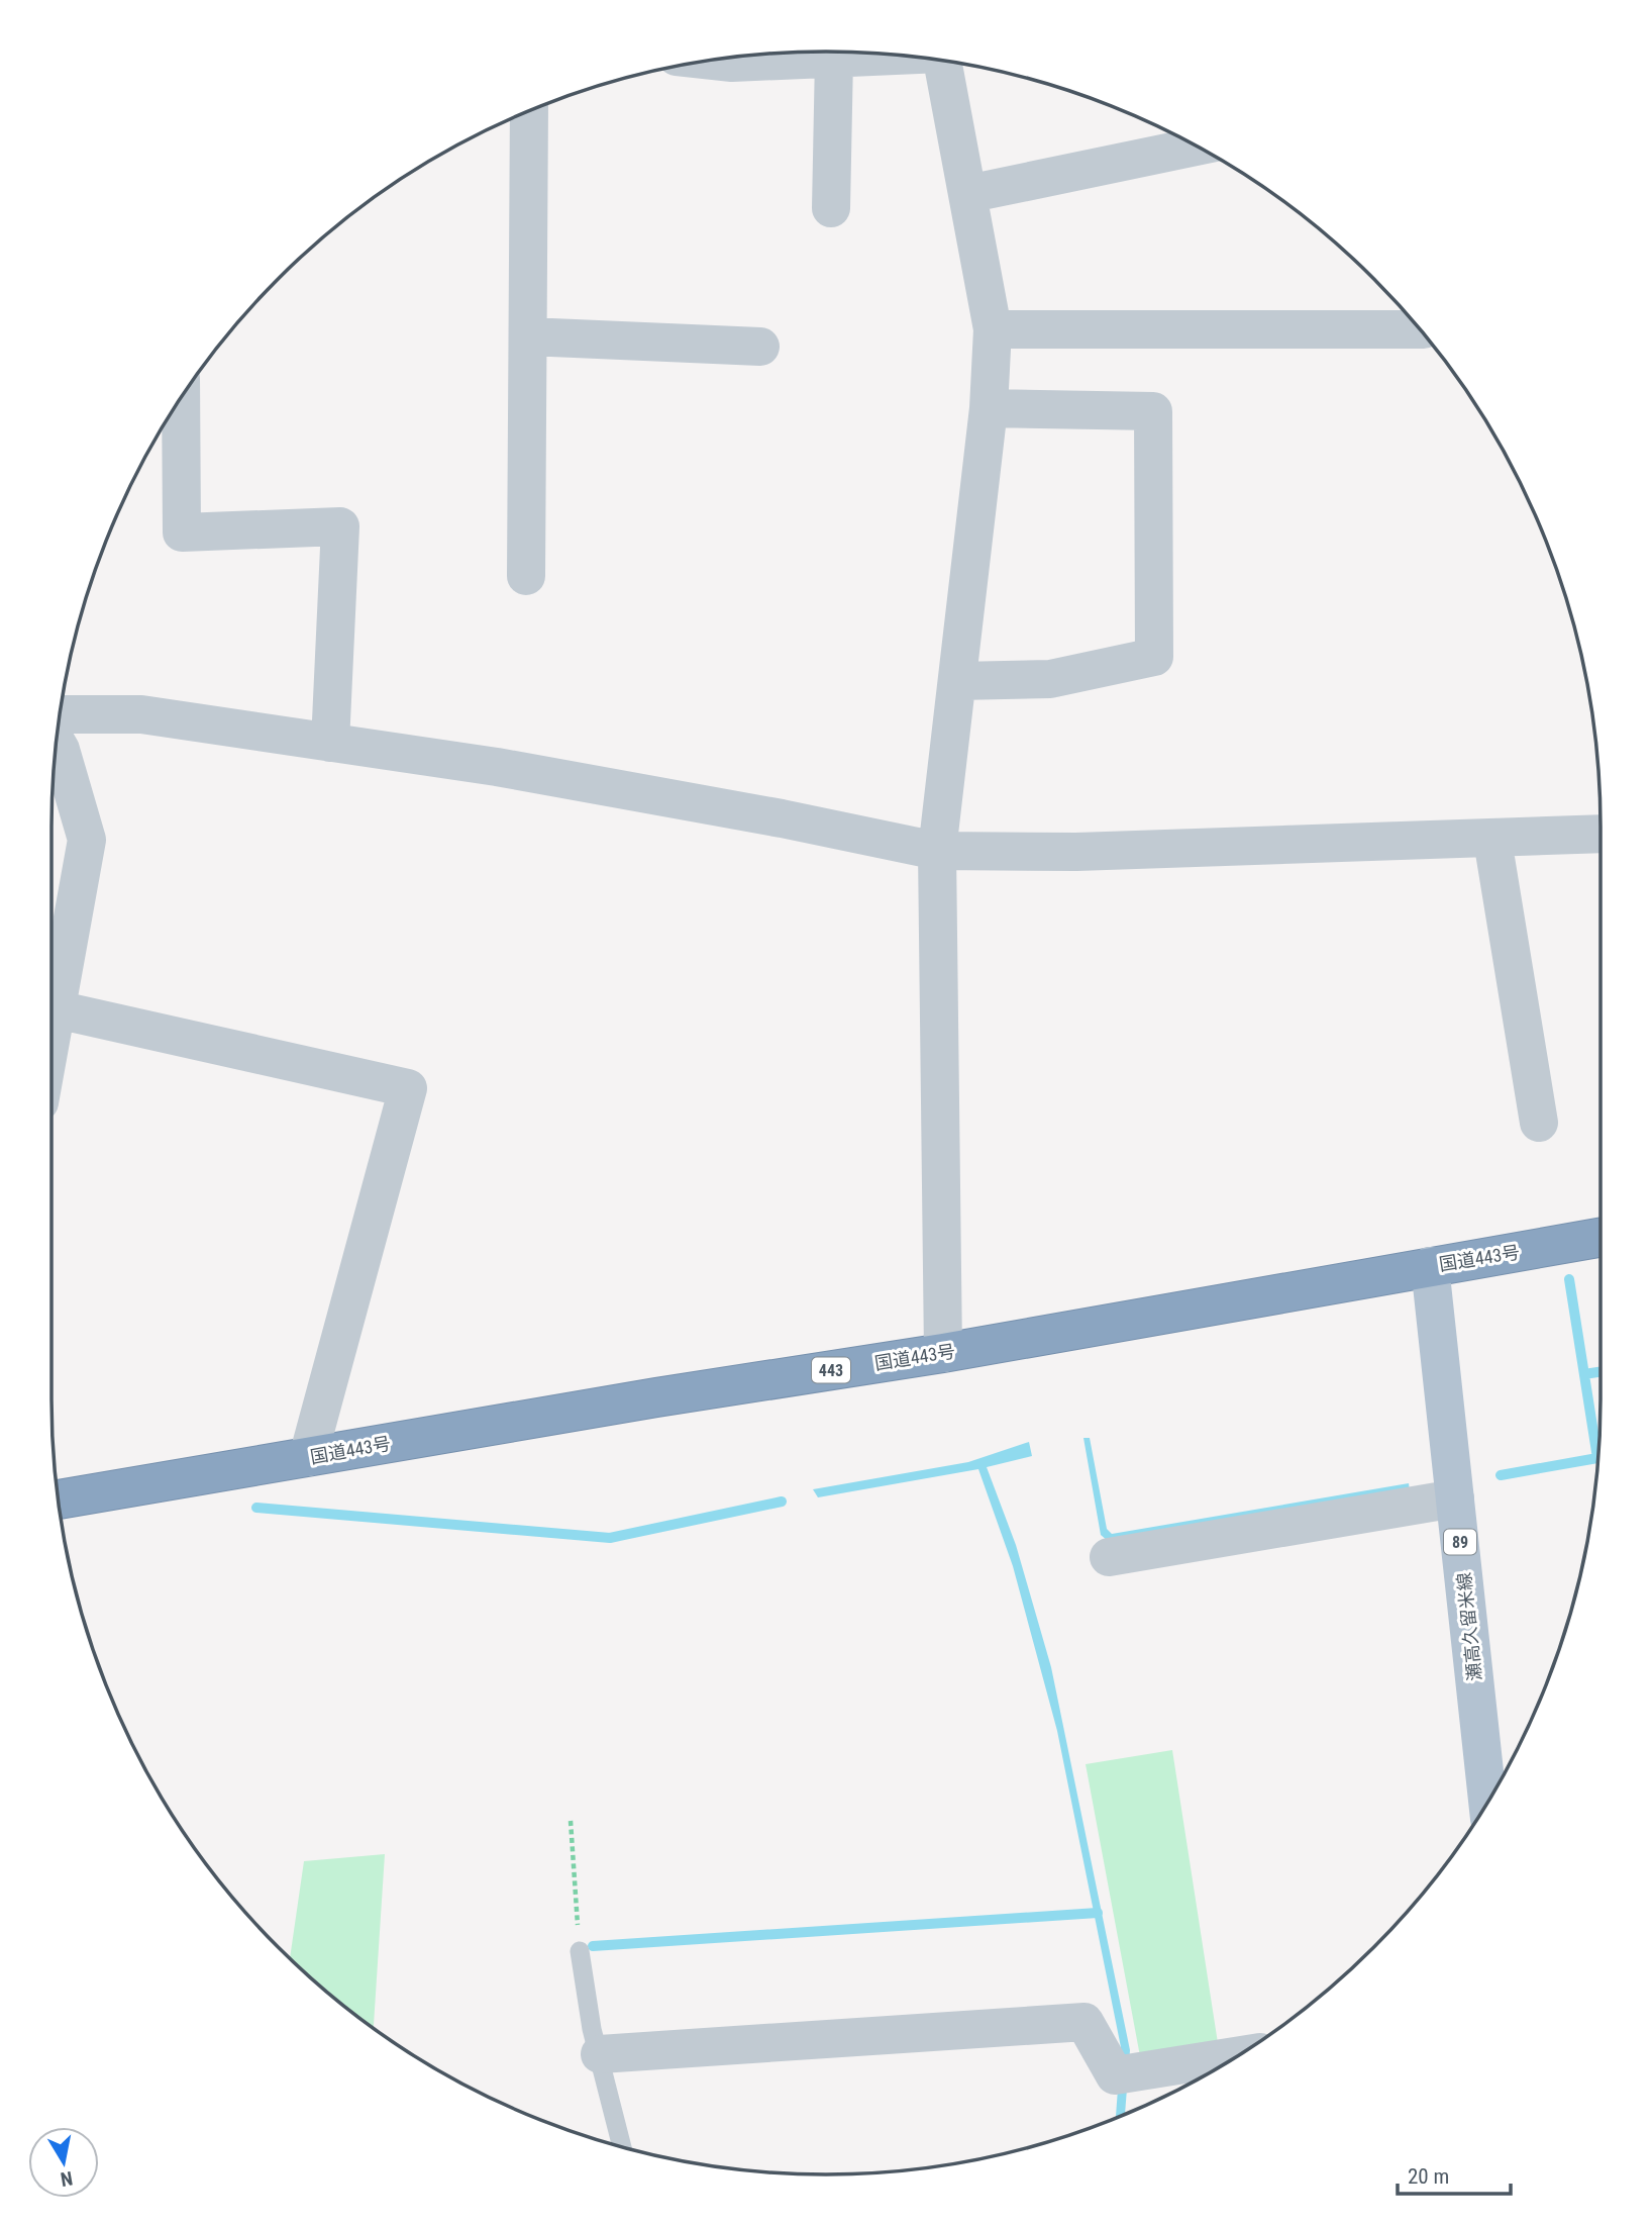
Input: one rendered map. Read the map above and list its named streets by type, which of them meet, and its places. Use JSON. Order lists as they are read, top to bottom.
{
  "streets": {
    "highway": ["国道443号", "443"],
    "main road": ["89", "瀬高久留米線"]
  },
  "crossings": [
    ["国道443号", "瀬高久留米線"]
  ],
  "scale_bar": "20 m",
  "north": "bottom"
}
